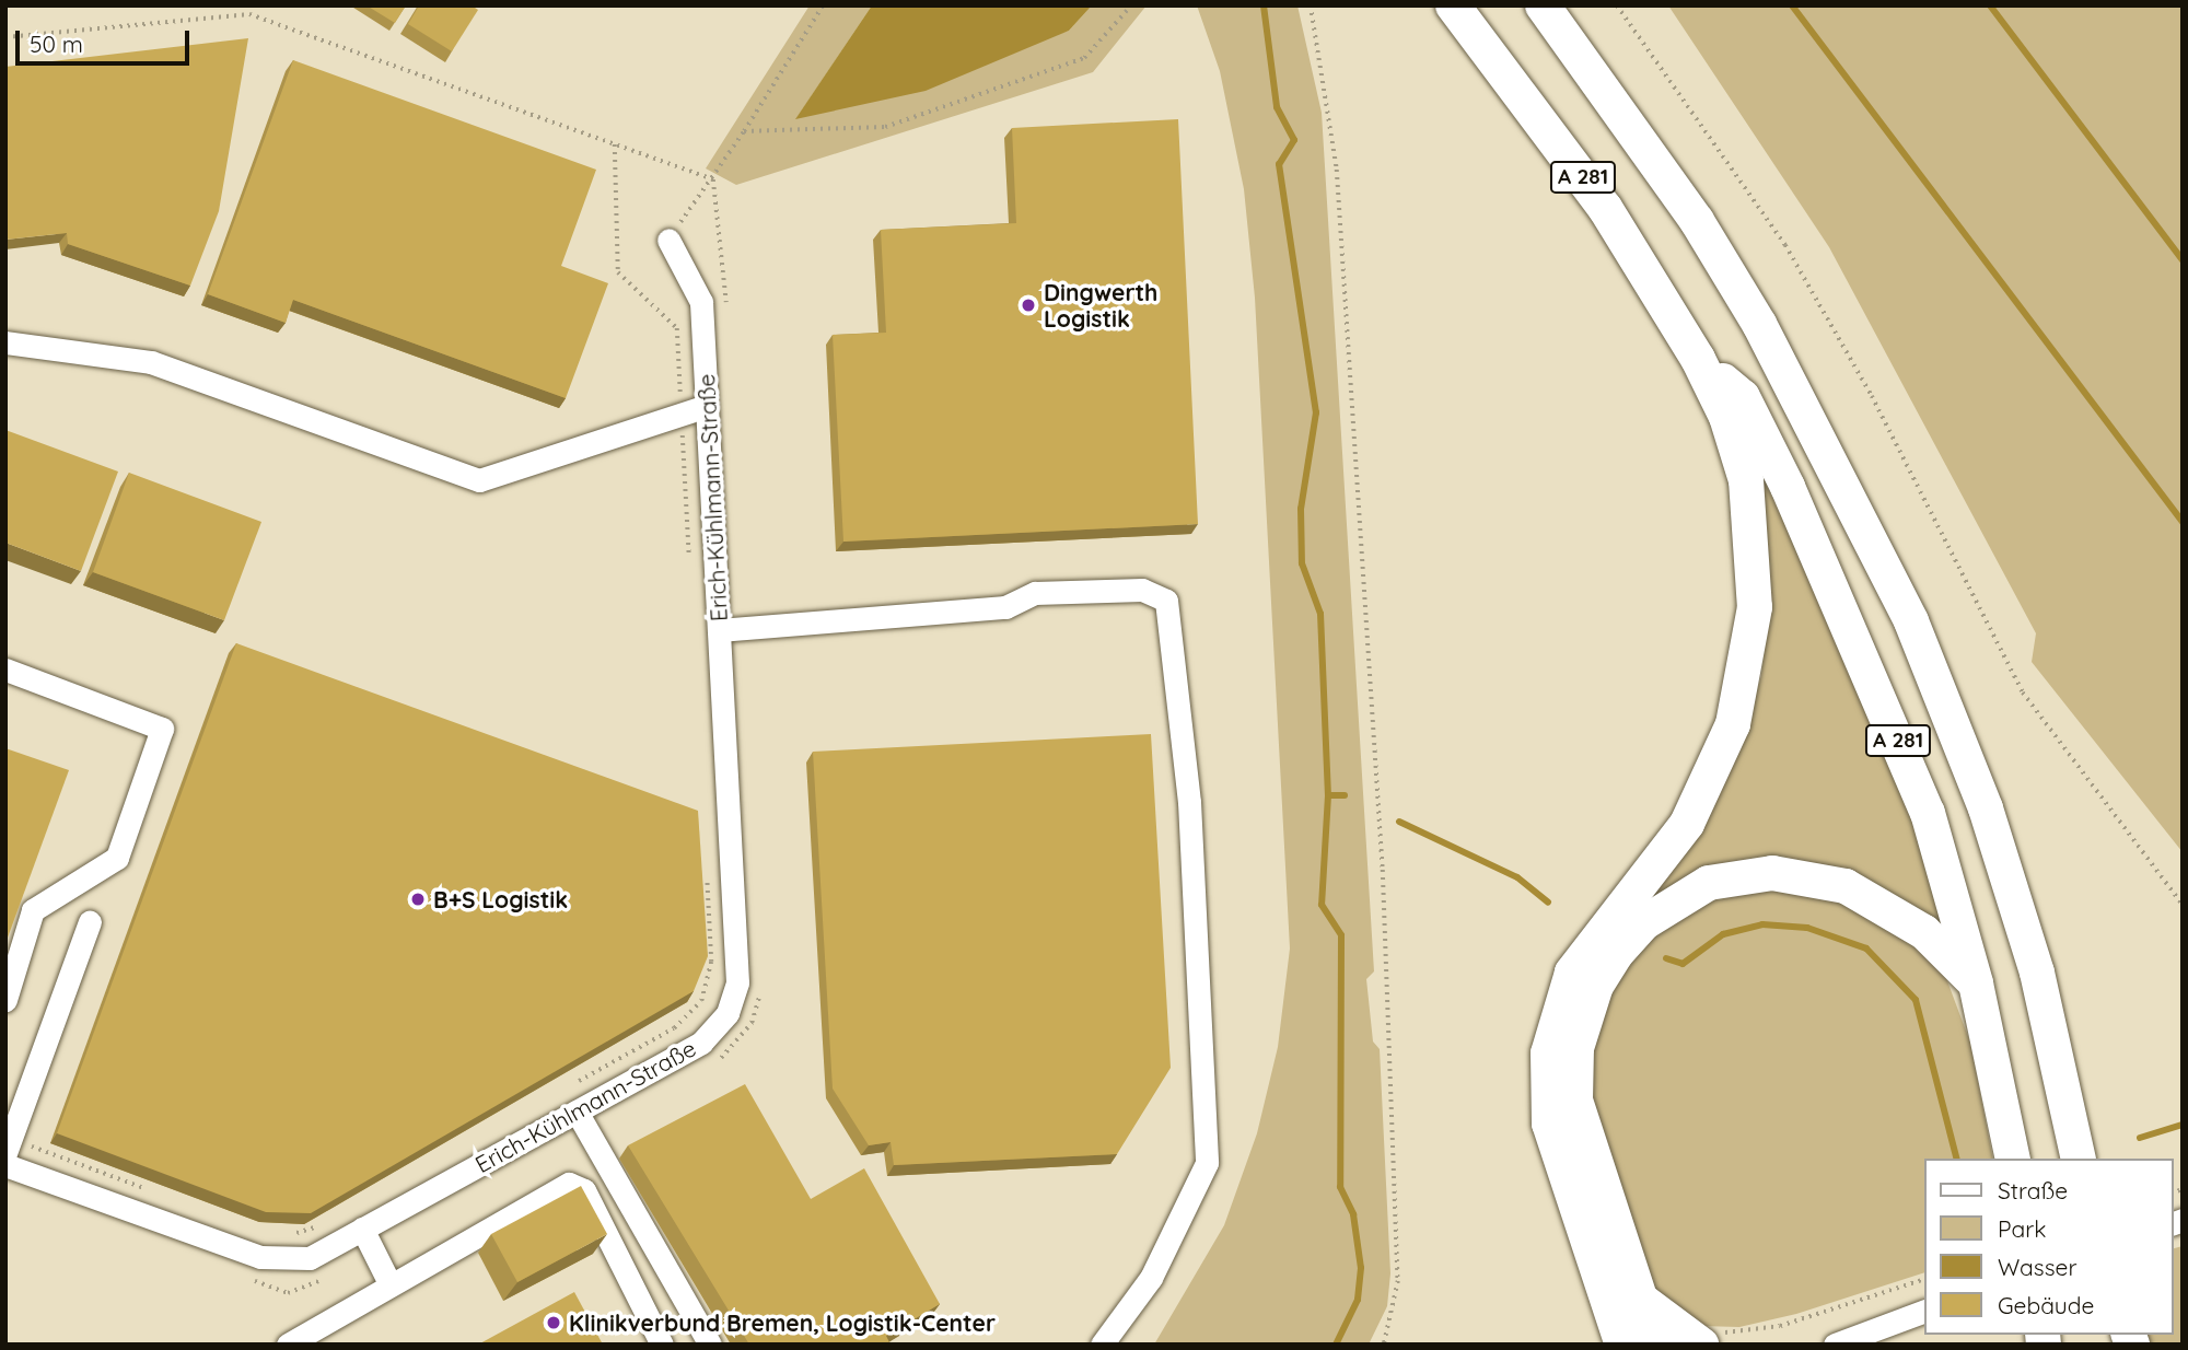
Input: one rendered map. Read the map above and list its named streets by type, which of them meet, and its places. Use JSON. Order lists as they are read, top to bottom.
{
  "streets": {
    "highway": ["A 281"],
    "street": ["Erich-Kühlmann-Straße"]
  },
  "places": ["Dingwerth Logistik", "B+S Logistik", "Klinikverbund Bremen, Logistik-Center"],
  "legend": [
    "Straße",
    "Park",
    "Wasser",
    "Gebäude"
  ],
  "scale_bar": "50 m"
}
